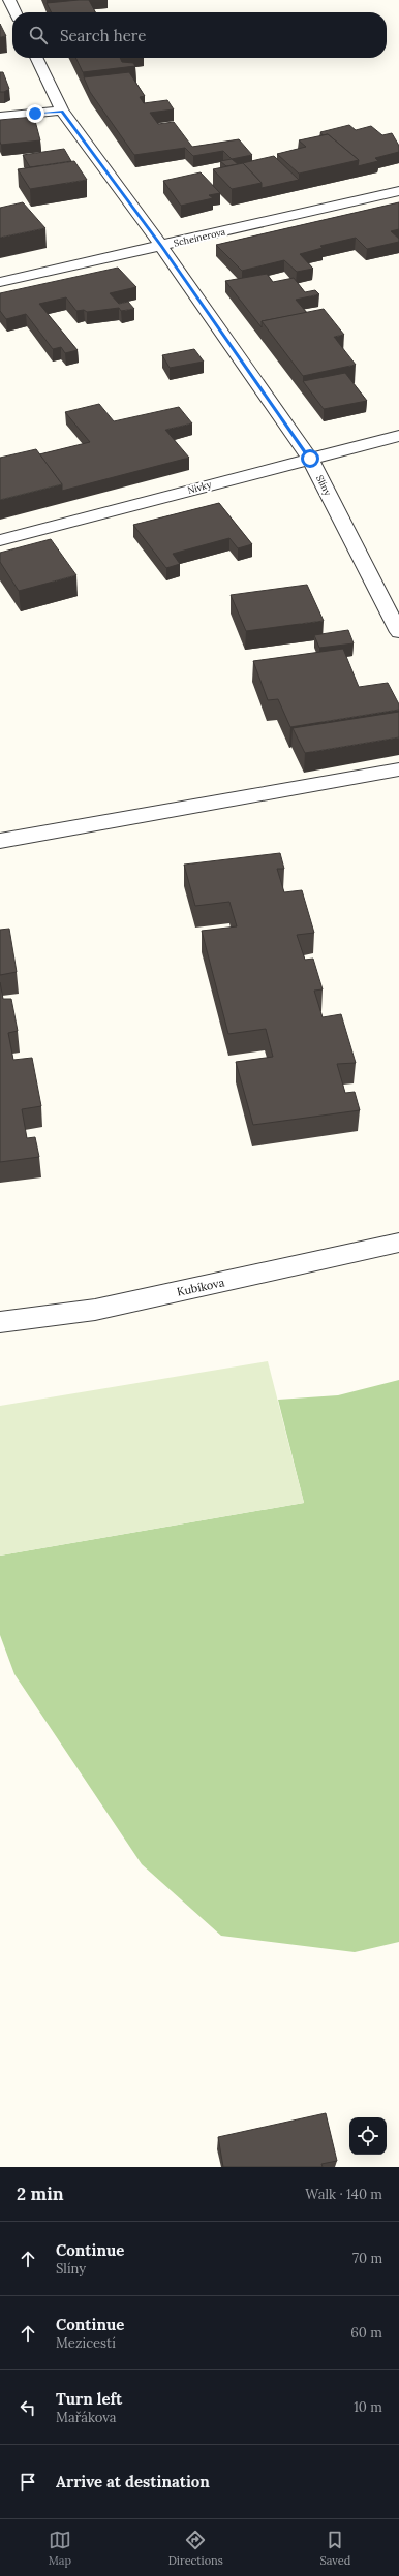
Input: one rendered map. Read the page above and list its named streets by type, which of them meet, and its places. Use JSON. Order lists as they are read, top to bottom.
{
  "streets": {
    "street": [
      "Scheinerova",
      "Slíny",
      "Nivky",
      "Kubíkova"
    ]
  },
  "crossings": [
    ["Scheinerova", "Slíny"],
    ["Slíny", "Nivky"]
  ],
  "page": {
    "search": "Search here",
    "heading": ["2 min", "Walk · 140 m"],
    "list": [
      ["Continue", "Slíny", "70 m"],
      ["Continue", "Mezicestí", "60 m"],
      ["Turn left", "Mařákova", "10 m"],
      "Arrive at destination"
    ],
    "nav": ["Map", "Directions", "Saved"]
  }
}
